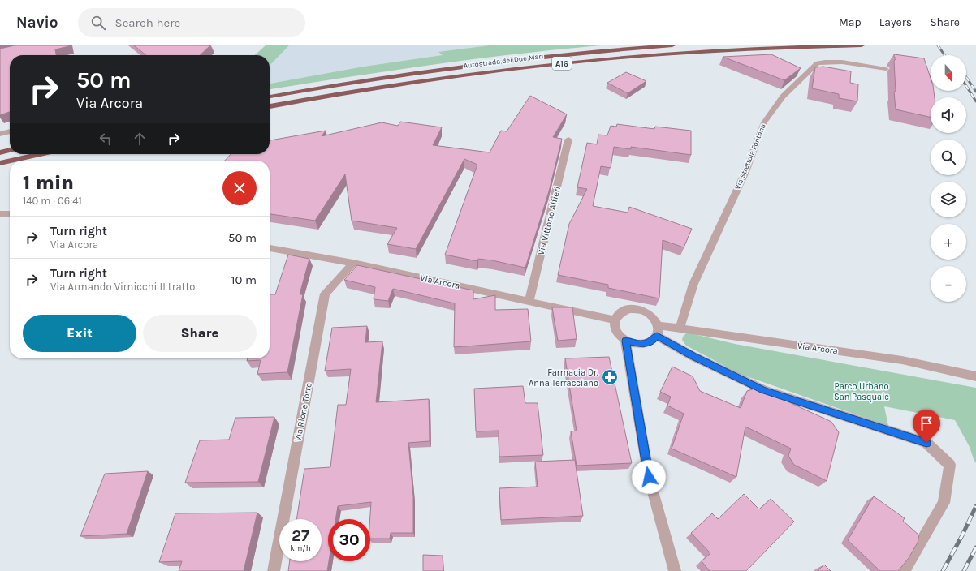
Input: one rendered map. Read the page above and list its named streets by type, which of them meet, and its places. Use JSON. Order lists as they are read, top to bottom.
{
  "streets": {
    "highway": ["Autostrada dei Due Mari", "A16"],
    "street": [
      "Via Strettola Fontana",
      "Via Vittorio Alfieri",
      "Via Arcora",
      "Via Rione Torre"
    ]
  },
  "crossings": [
    ["Via Strettola Fontana", "Via Arcora"],
    ["Via Vittorio Alfieri", "Via Arcora"],
    ["Via Arcora", "Via Rione Torre"]
  ],
  "parks": ["Parco Urbano San Pasquale"],
  "places": {
    "pharmacy": ["Farmacia Dr. Anna Terracciano"]
  },
  "north": "bottom",
  "page": {
    "header": "Navio",
    "search": "Search here",
    "nav": ["Map", "Layers", "Share"],
    "map_buttons": ["+", "−"],
    "turn": ["50 m", "Via Arcora"],
    "heading": ["1 min", "140 m · 06:41"],
    "list": [
      {
        "name": "Turn right",
        "note": "Via Arcora",
        "value": "50 m"
      },
      {
        "name": "Turn right",
        "note": "Via Armando Virnicchi II tratto",
        "value": "10 m"
      }
    ],
    "buttons": ["Exit", "Share"],
    "speed": "27 km/h",
    "limit": "30"
  }
}
